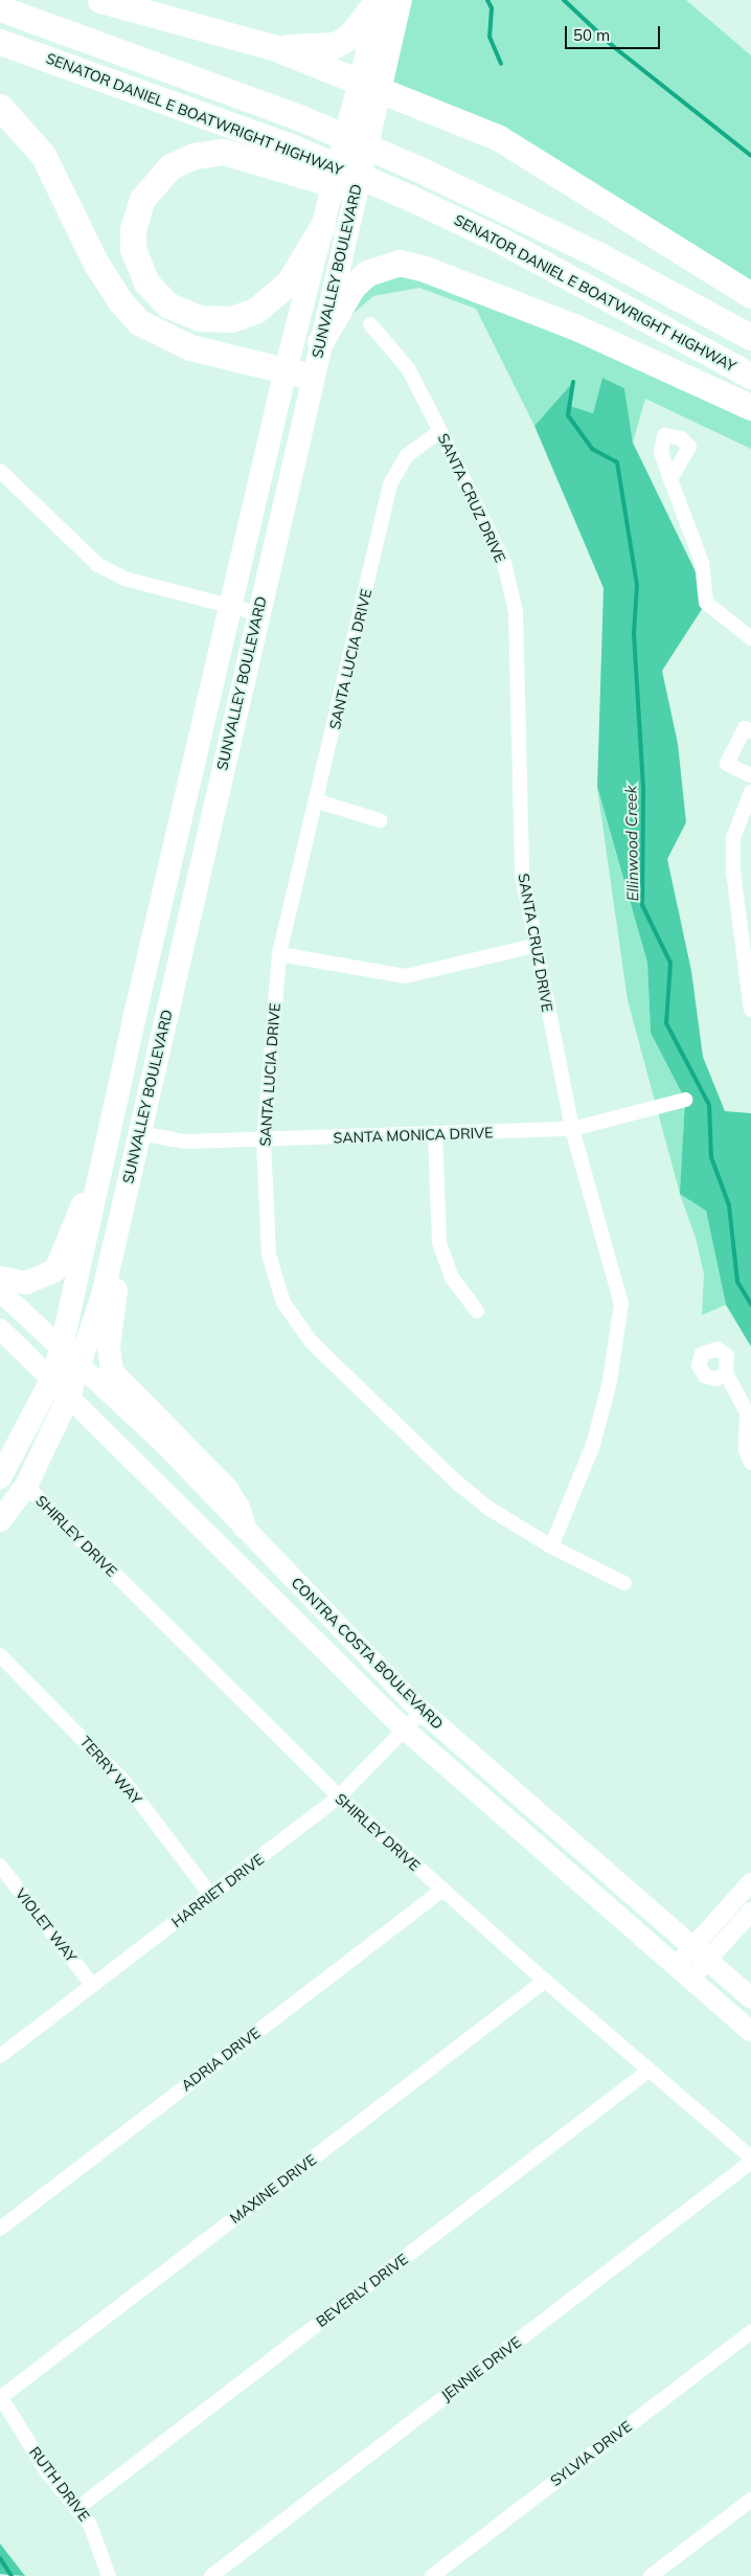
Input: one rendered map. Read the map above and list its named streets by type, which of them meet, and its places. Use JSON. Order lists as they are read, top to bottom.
{
  "streets": {
    "highway": ["SENATOR DANIEL E BOATWRIGHT HIGHWAY"],
    "main road": ["SUNVALLEY BOULEVARD", "CONTRA COSTA BOULEVARD"],
    "street": [
      "SANTA CRUZ DRIVE",
      "SANTA LUCIA DRIVE",
      "SANTA MONICA DRIVE",
      "SHIRLEY DRIVE",
      "TERRY WAY",
      "HARRIET DRIVE",
      "VIOLET WAY",
      "ADRIA DRIVE",
      "MAXINE DRIVE",
      "BEVERLY DRIVE",
      "JENNIE DRIVE",
      "SYLVIA DRIVE",
      "RUTH DRIVE"
    ]
  },
  "crossings": [
    ["SUNVALLEY BOULEVARD", "SANTA MONICA DRIVE"],
    ["SUNVALLEY BOULEVARD", "SHIRLEY DRIVE"],
    ["SUNVALLEY BOULEVARD", "CONTRA COSTA BOULEVARD"],
    ["SANTA CRUZ DRIVE", "SANTA LUCIA DRIVE"],
    ["SANTA CRUZ DRIVE", "SANTA MONICA DRIVE"],
    ["SANTA LUCIA DRIVE", "SANTA MONICA DRIVE"],
    ["SHIRLEY DRIVE", "HARRIET DRIVE"],
    ["SHIRLEY DRIVE", "ADRIA DRIVE"],
    ["SHIRLEY DRIVE", "MAXINE DRIVE"],
    ["SHIRLEY DRIVE", "BEVERLY DRIVE"],
    ["CONTRA COSTA BOULEVARD", "HARRIET DRIVE"],
    ["TERRY WAY", "HARRIET DRIVE"],
    ["HARRIET DRIVE", "VIOLET WAY"],
    ["MAXINE DRIVE", "RUTH DRIVE"],
    ["BEVERLY DRIVE", "RUTH DRIVE"]
  ],
  "water": ["Ellinwood Creek"],
  "scale_bar": "50 m"
}
